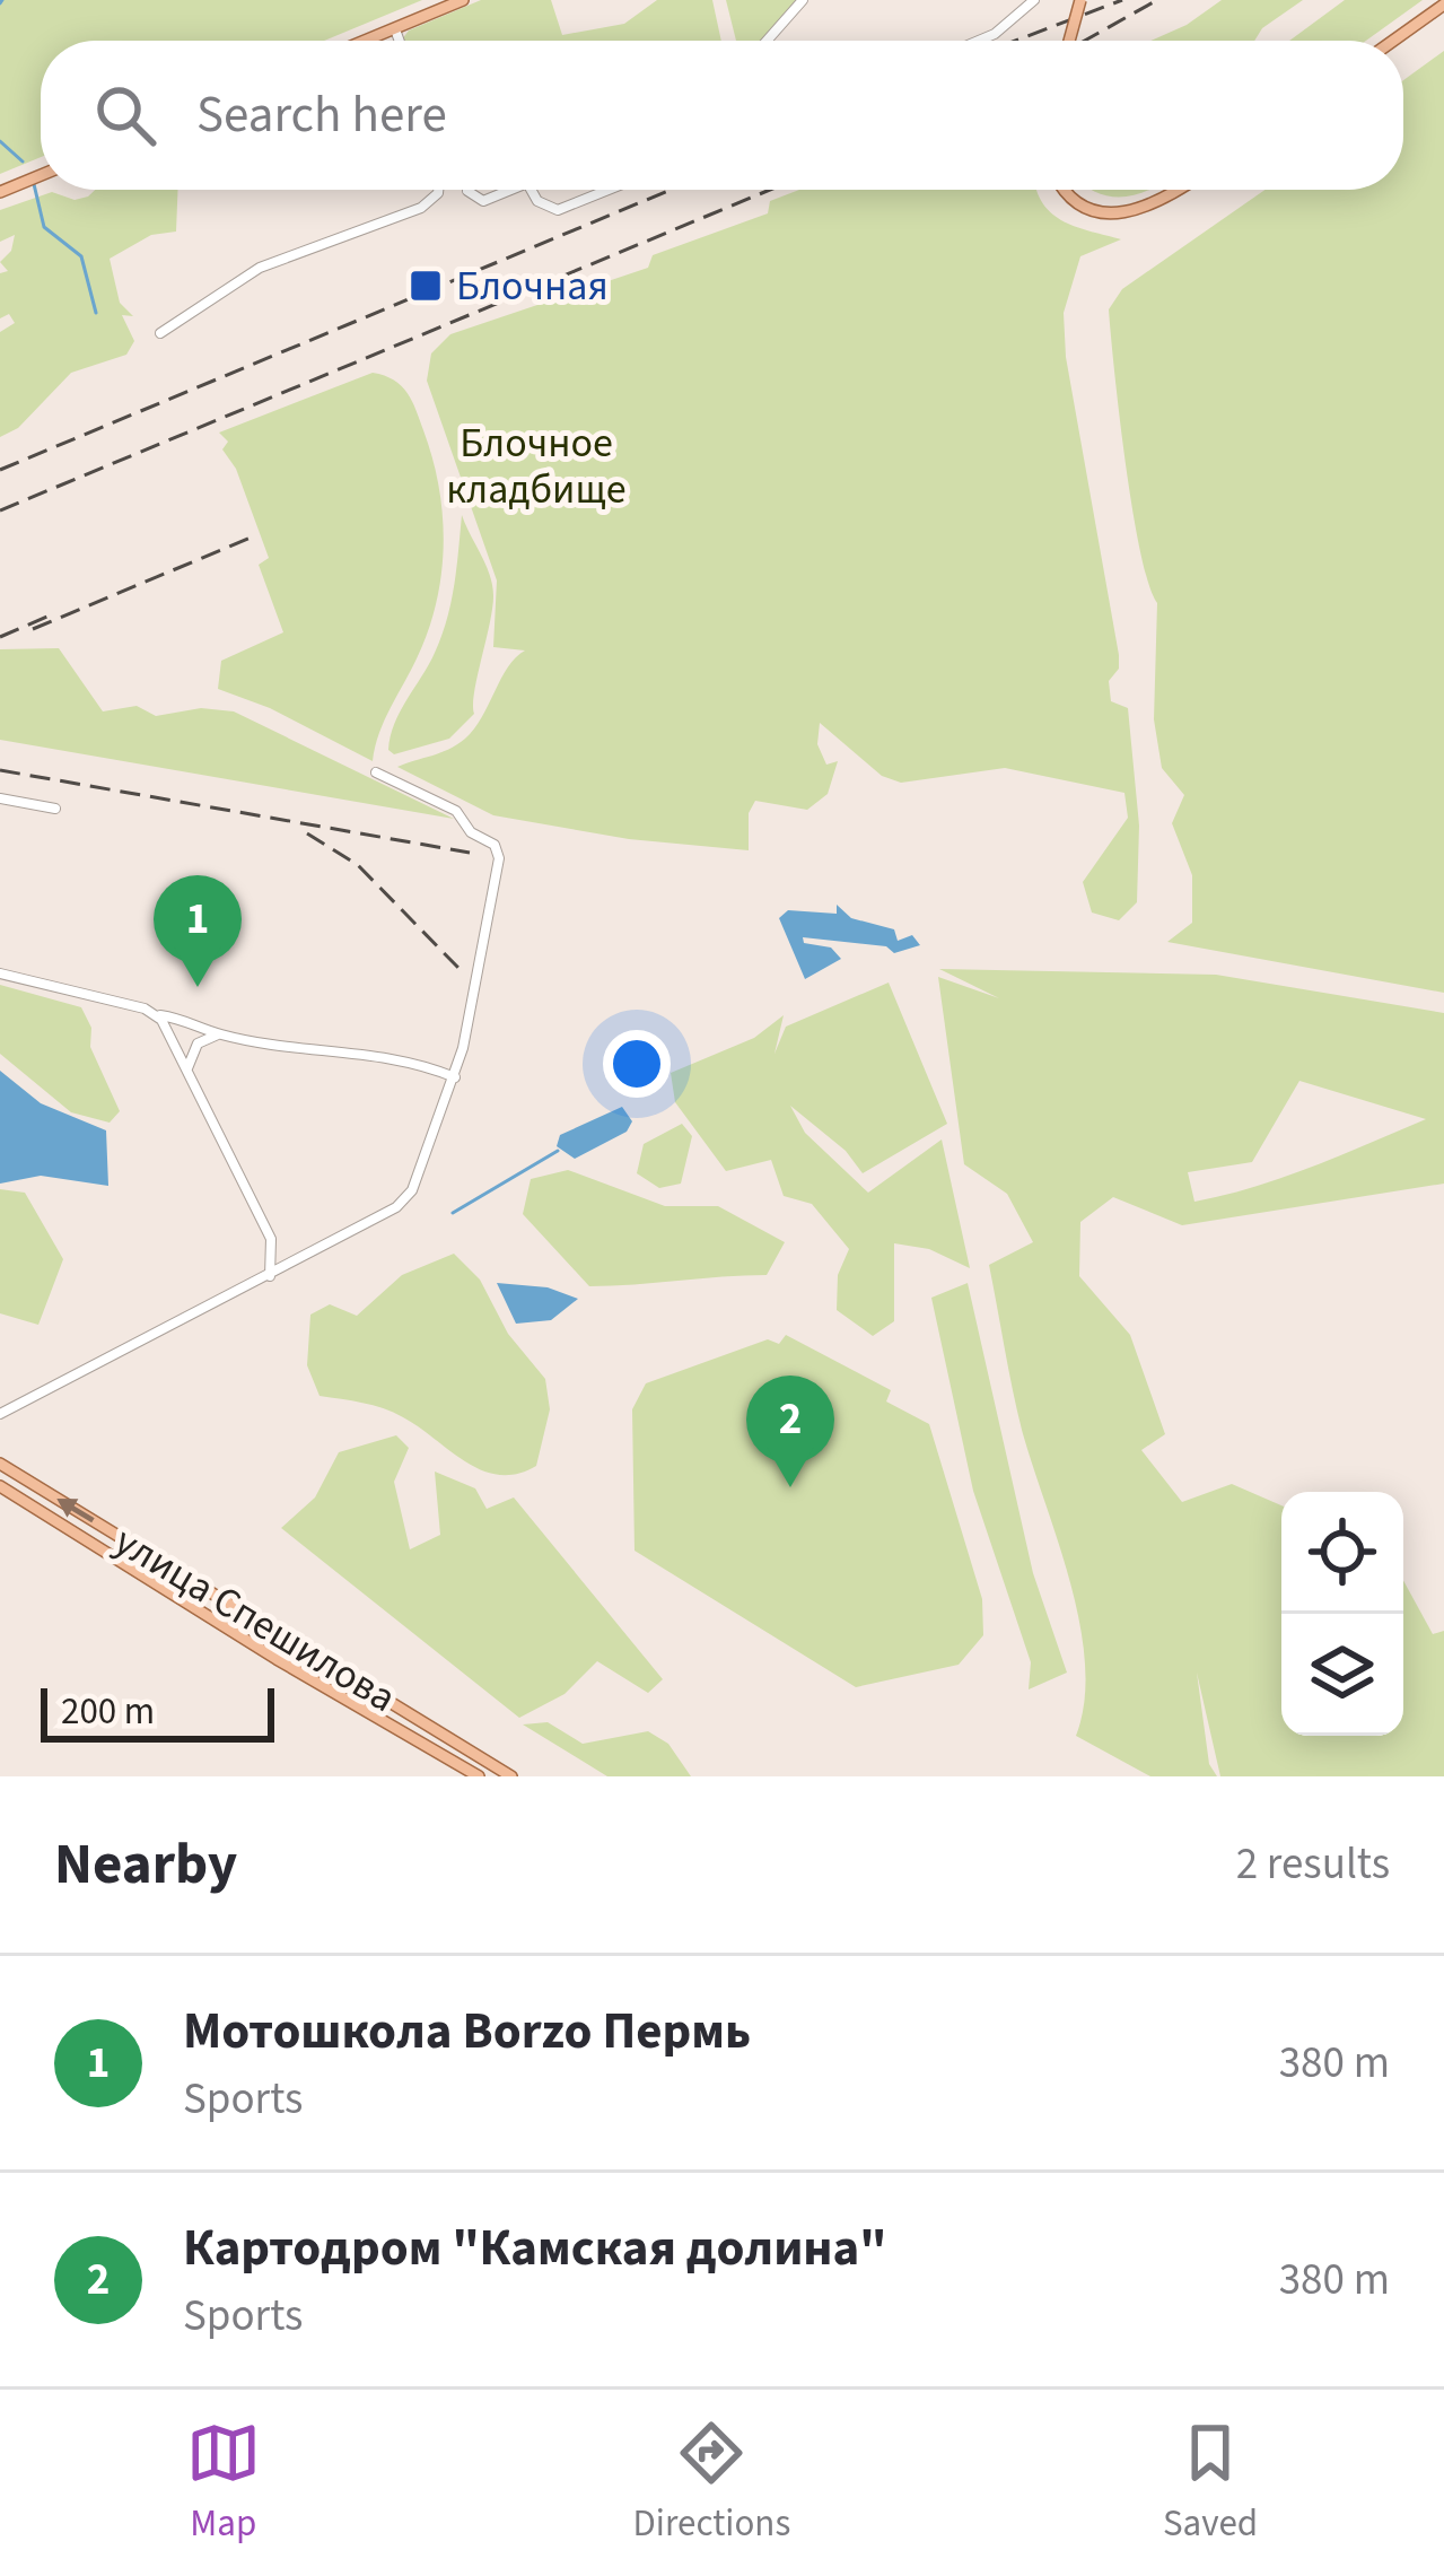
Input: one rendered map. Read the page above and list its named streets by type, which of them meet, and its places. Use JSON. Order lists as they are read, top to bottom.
{
  "streets": {
    "main road": ["улица Спешилова"]
  },
  "parks": ["Блочное кладбище"],
  "places": {
    "transit": ["Блочная"]
  },
  "scale_bar": "200 m",
  "page": {
    "search": "Search here",
    "pins": ["1", "2"],
    "scale": "200 m",
    "heading": ["Nearby", "2 results"],
    "list": [
      {
        "mark": "1",
        "name": "Мотошкола Borzo Пермь",
        "note": "Sports",
        "value": "380 m"
      },
      {
        "mark": "2",
        "name": "Картодром \"Камская долина\"",
        "note": "Sports",
        "value": "380 m"
      }
    ],
    "nav": ["Map", "Directions", "Saved"]
  }
}
